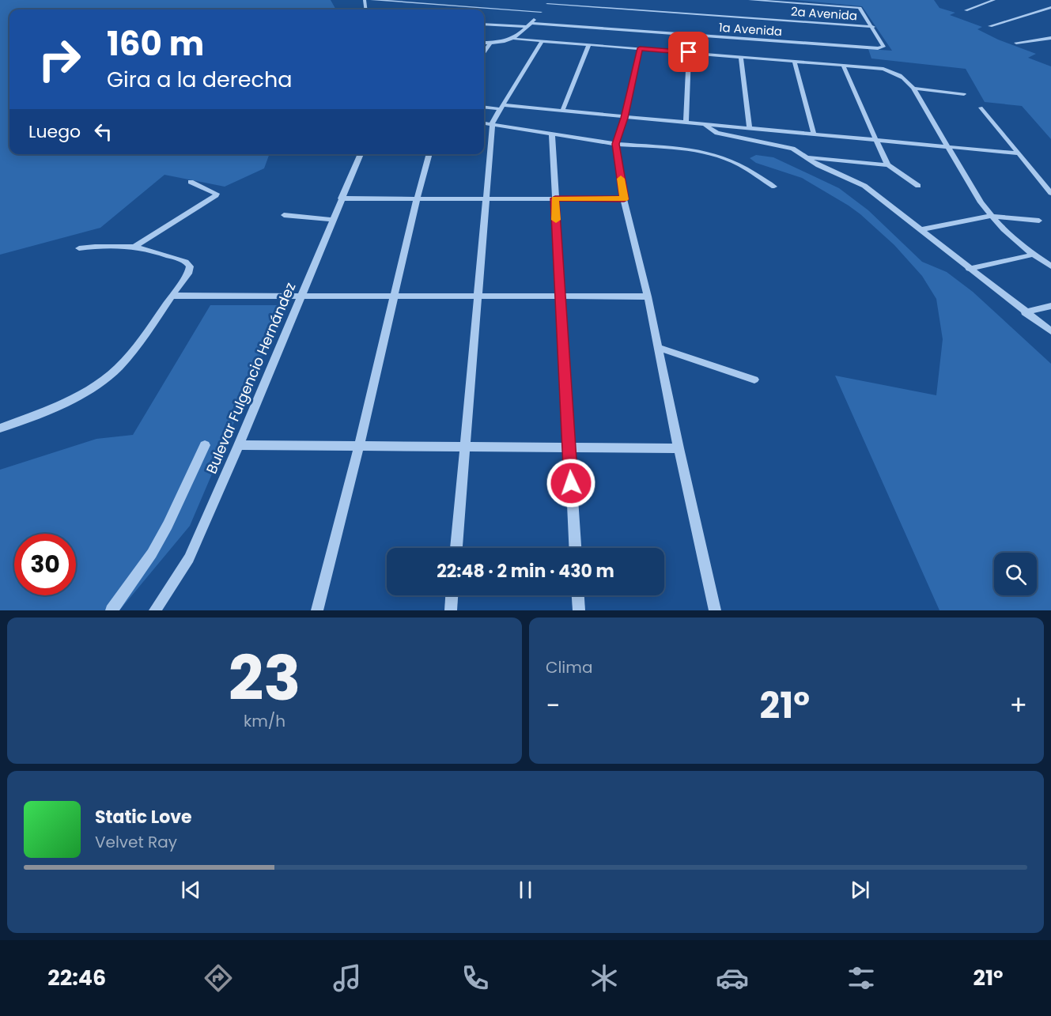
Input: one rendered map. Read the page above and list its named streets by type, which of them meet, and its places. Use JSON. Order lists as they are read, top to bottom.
{
  "streets": {
    "street": ["2a Avenida", "1a Avenida", "Bulevar Fulgencio Hernández"]
  },
  "crossings": [
    ["2a Avenida", "1a Avenida"]
  ],
  "page": {
    "turn": ["160 m", "Gira a la derecha"],
    "then": "Luego",
    "limit": "30",
    "trip": "22:48 · 2 min · 430 m",
    "tile": [
      ["23", "km/h"],
      "Clima"
    ],
    "heat": ["−", "21°", "+"],
    "song": ["Static Love", "Velvet Ray"],
    "tabs": ["22:46", "21°"]
  }
}
